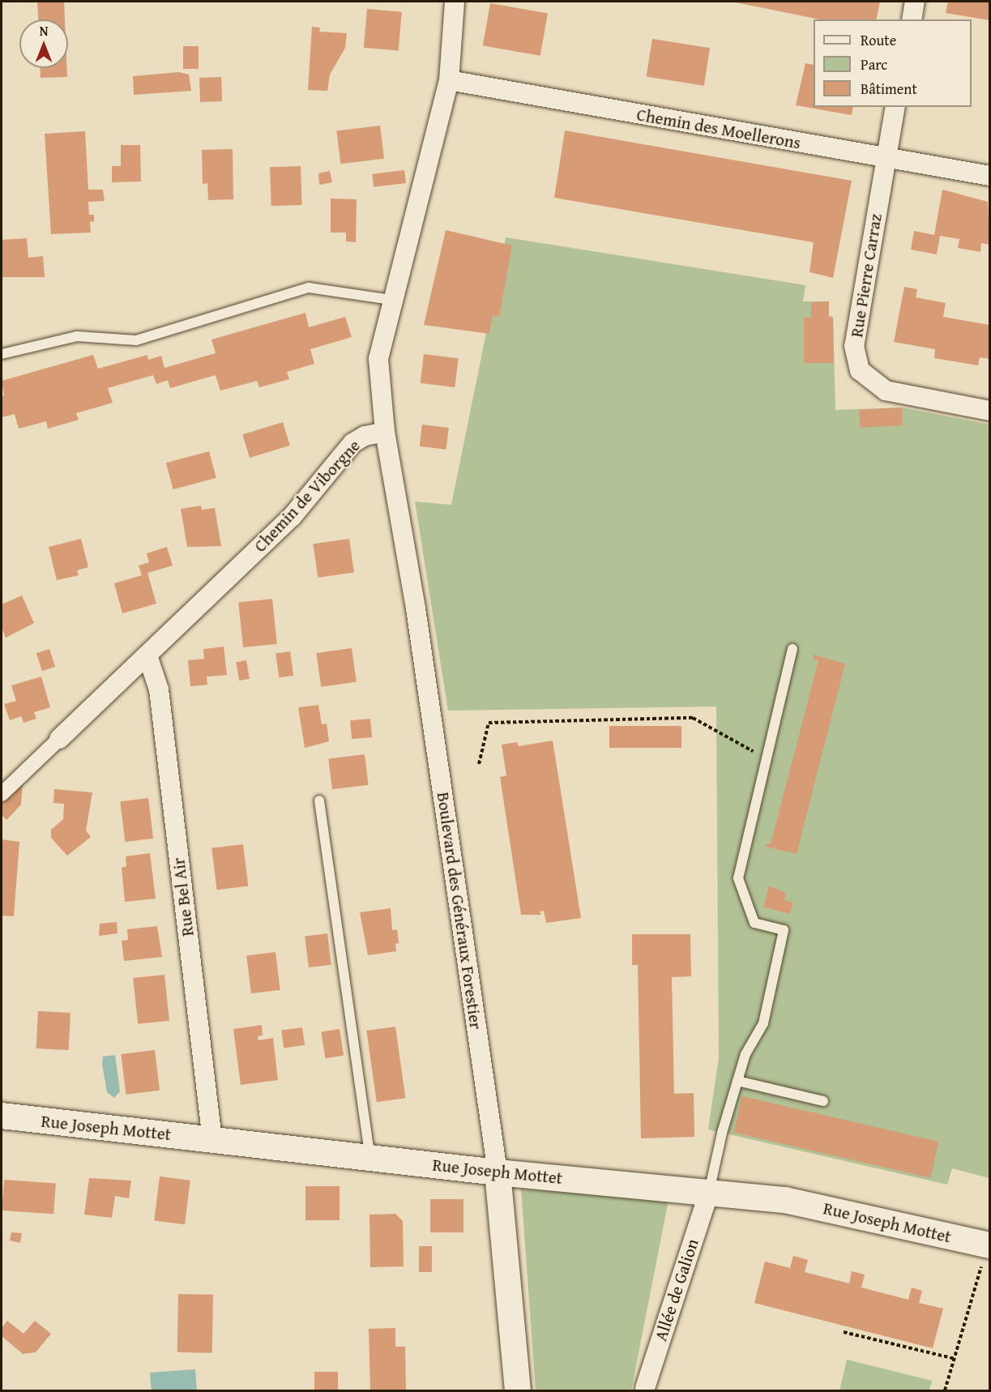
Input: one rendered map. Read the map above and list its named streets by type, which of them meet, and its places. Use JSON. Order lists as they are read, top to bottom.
{
  "streets": {
    "street": [
      "Chemin des Moellerons",
      "Rue Pierre Carraz",
      "Chemin de Viborgne",
      "Rue Bel Air",
      "Boulevard des Généraux Forestier",
      "Rue Joseph Mottet",
      "Allée de Galion"
    ]
  },
  "crossings": [
    ["Chemin des Moellerons", "Rue Pierre Carraz"],
    ["Chemin de Viborgne", "Rue Bel Air"],
    ["Chemin de Viborgne", "Boulevard des Généraux Forestier"],
    ["Rue Bel Air", "Rue Joseph Mottet"],
    ["Boulevard des Généraux Forestier", "Rue Joseph Mottet"],
    ["Rue Joseph Mottet", "Allée de Galion"]
  ],
  "legend": ["Route", "Parc", "Bâtiment"],
  "north": "top"
}
